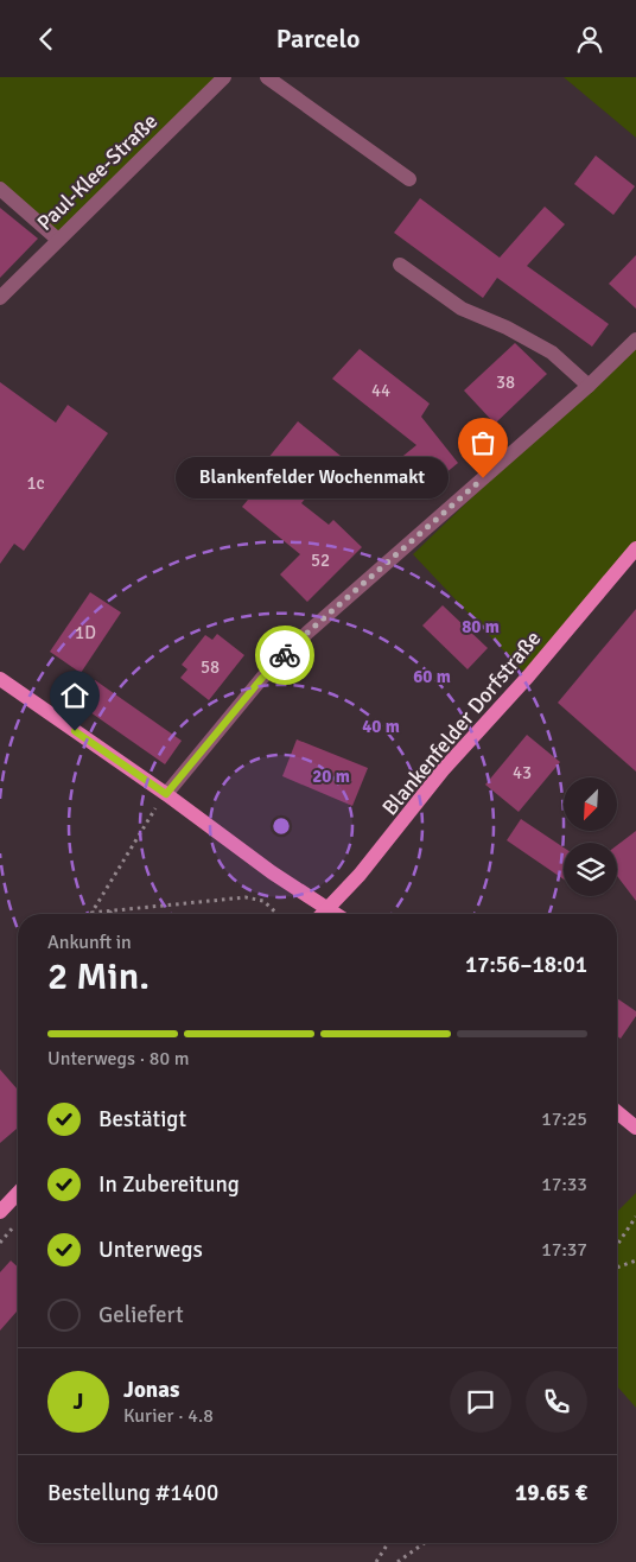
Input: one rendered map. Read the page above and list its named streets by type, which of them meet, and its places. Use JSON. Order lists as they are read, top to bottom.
{
  "streets": {
    "main road": ["Blankenfelder Dorfstraße"],
    "street": ["Paul-Klee-Straße"]
  },
  "places": ["Blankenfelder Wochenmakt"],
  "house_numbers": [
    "38",
    "44",
    "1c",
    "52",
    "1D",
    "58",
    "43"
  ],
  "north": "bottom left",
  "page": {
    "header": "Parcelo",
    "bubble": "Blankenfelder Wochenmakt",
    "heading": ["2 Min.", "Ankunft in", "17:56–18:01"],
    "panel": [
      "Jonas",
      "Kurier · 4.8",
      "Bestellung #1400",
      "19.65 €"
    ],
    "bar": "Unterwegs · 80 m",
    "list": [
      ["Bestätigt", "17:25"],
      ["In Zubereitung", "17:33"],
      ["Unterwegs", "17:37"],
      "Geliefert"
    ],
    "round": "J"
  },
  "rings": [
    "80 m",
    "60 m",
    "40 m",
    "20 m"
  ]
}
